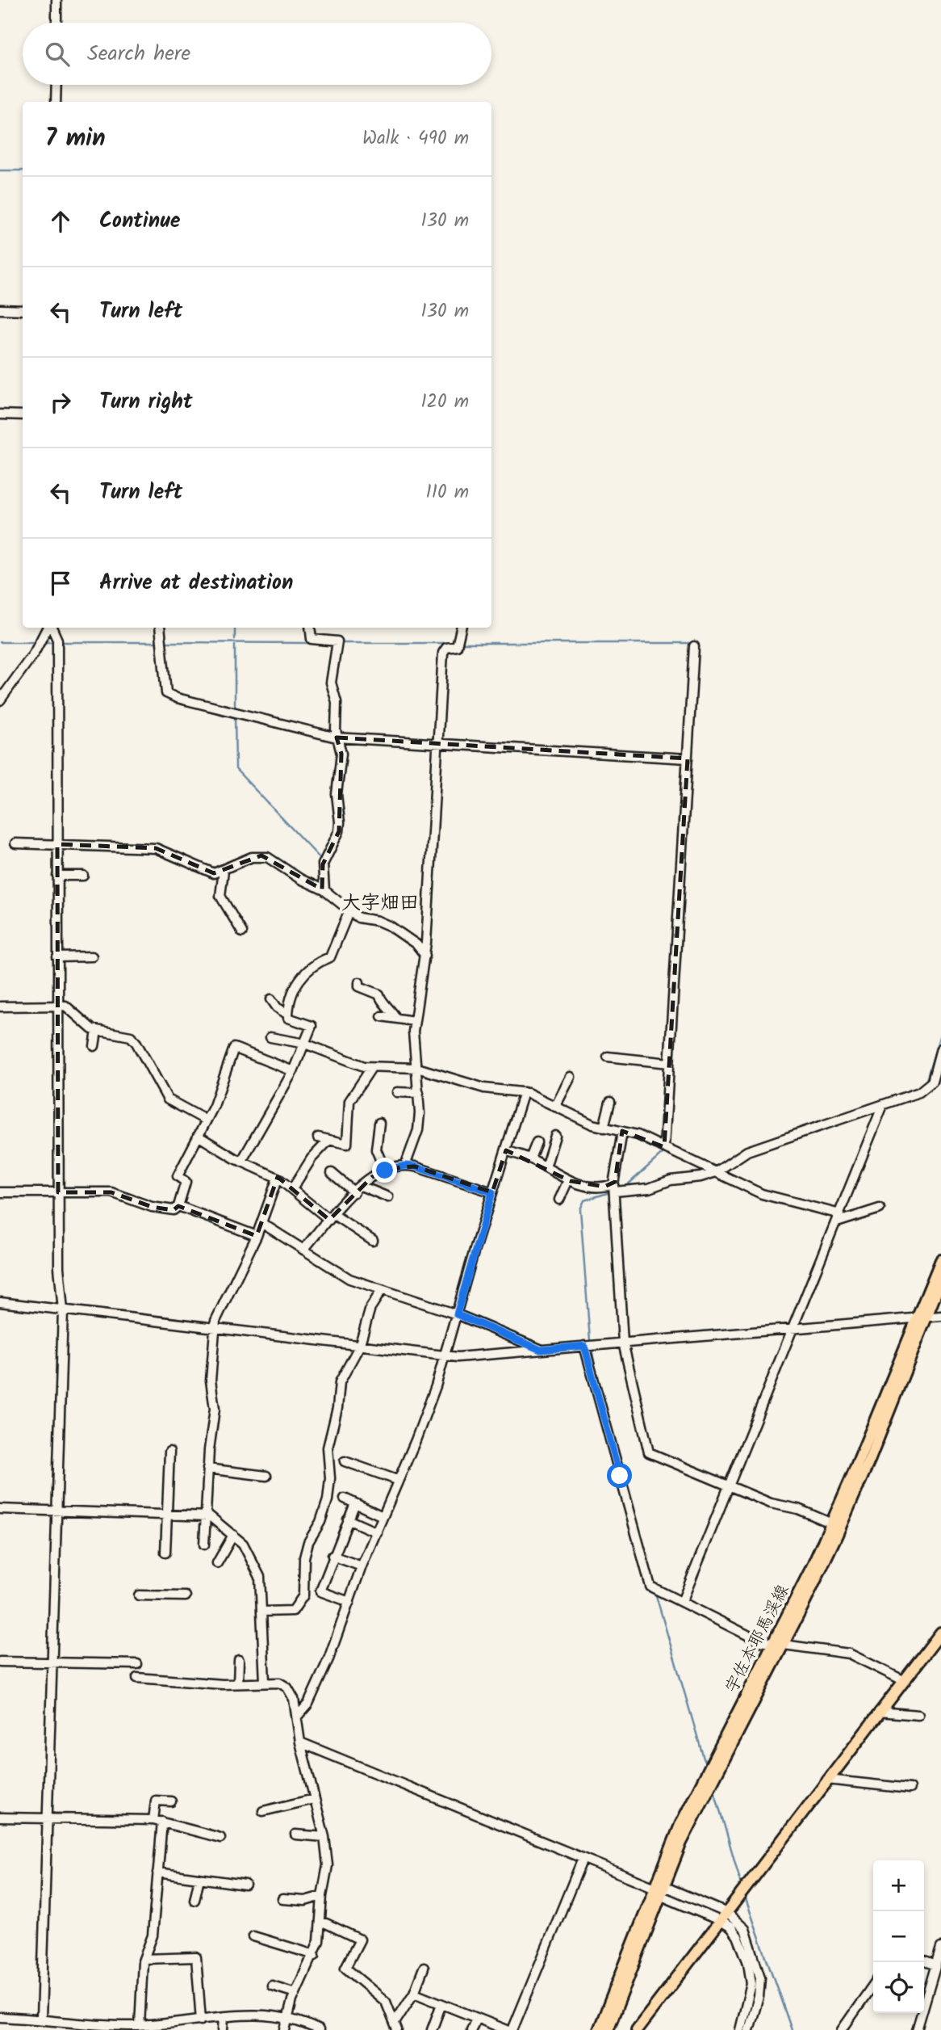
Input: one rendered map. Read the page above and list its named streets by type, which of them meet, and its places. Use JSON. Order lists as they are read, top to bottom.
{
  "streets": {
    "main road": ["宇佐本耶馬渓線"]
  },
  "districts": ["大字畑田"],
  "page": {
    "search": "Search here",
    "heading": ["7 min", "Walk · 490 m"],
    "list": [
      ["Continue", "130 m"],
      ["Turn left", "130 m"],
      ["Turn right", "120 m"],
      ["Turn left", "110 m"],
      "Arrive at destination"
    ],
    "map_buttons": ["+", "−"]
  }
}
